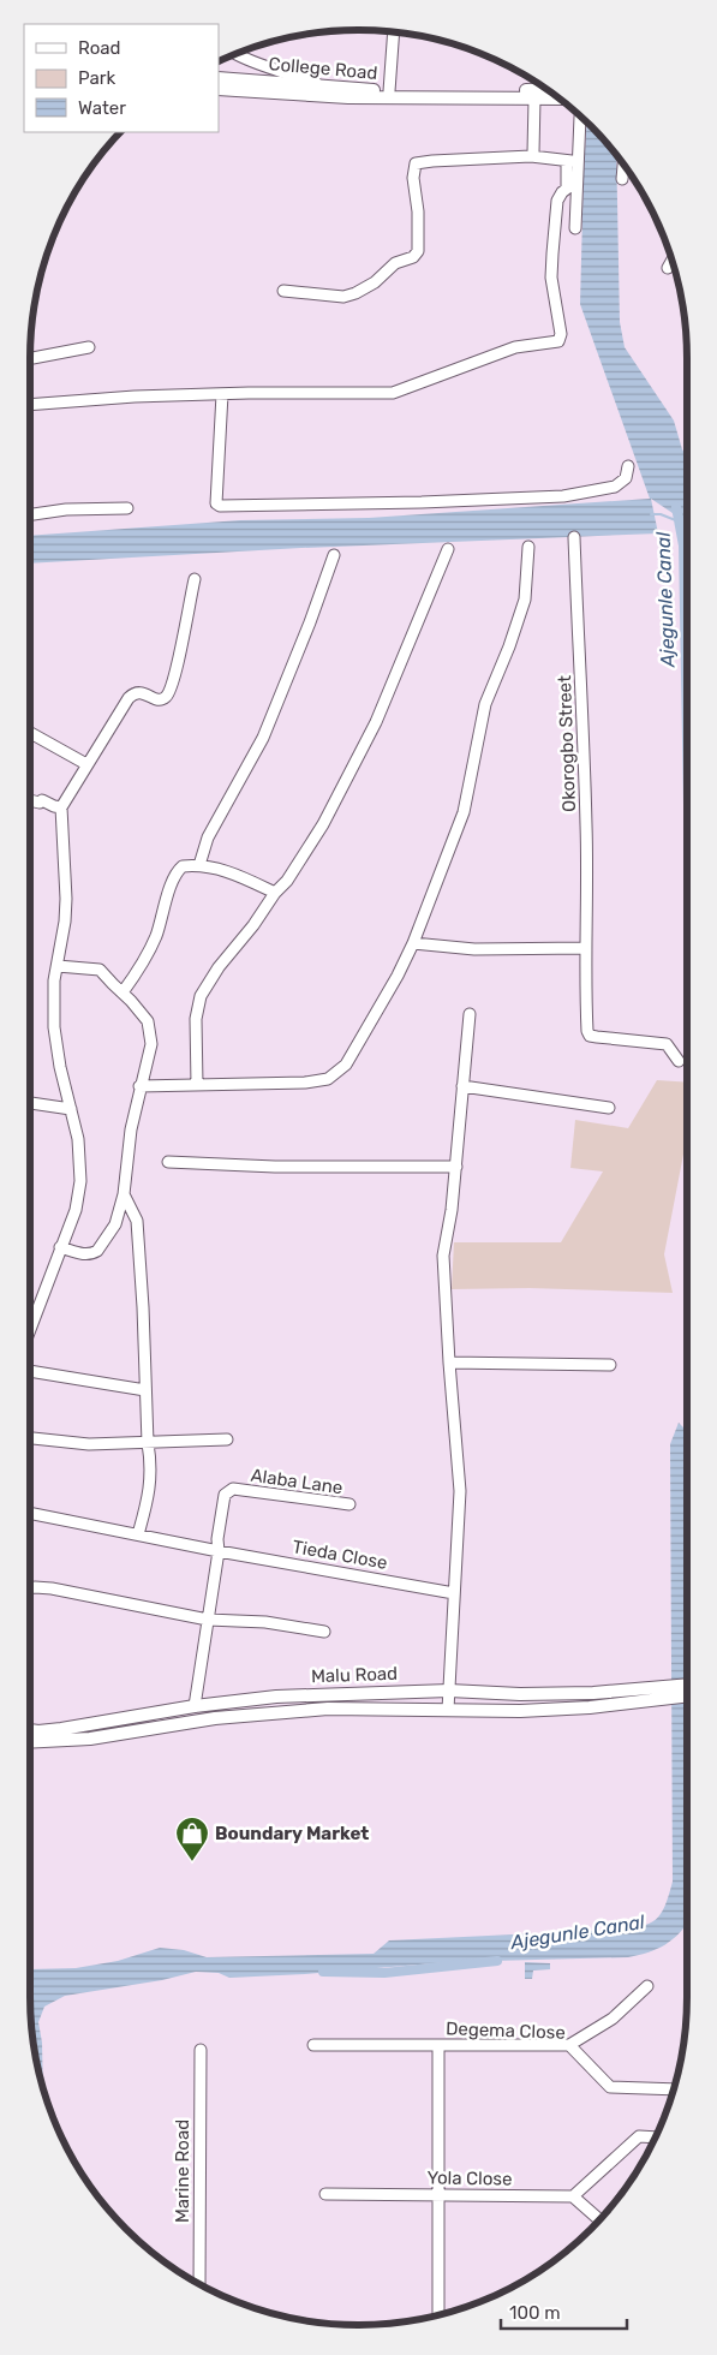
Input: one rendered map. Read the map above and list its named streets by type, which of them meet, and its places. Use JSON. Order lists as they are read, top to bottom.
{
  "streets": {
    "main road": ["College Road", "Malu Road"],
    "street": [
      "Okorogbo Street",
      "Alaba Lane",
      "Tieda Close",
      "Degema Close",
      "Marine Road",
      "Yola Close"
    ]
  },
  "crossings": [
    ["Alaba Lane", "Tieda Close"],
    ["Alaba Lane", "Malu Road"]
  ],
  "water": ["Ajegunle Canal"],
  "places": {
    "shop": ["Boundary Market"]
  },
  "legend": ["Road", "Park", "Water"],
  "scale_bar": "100 m"
}
